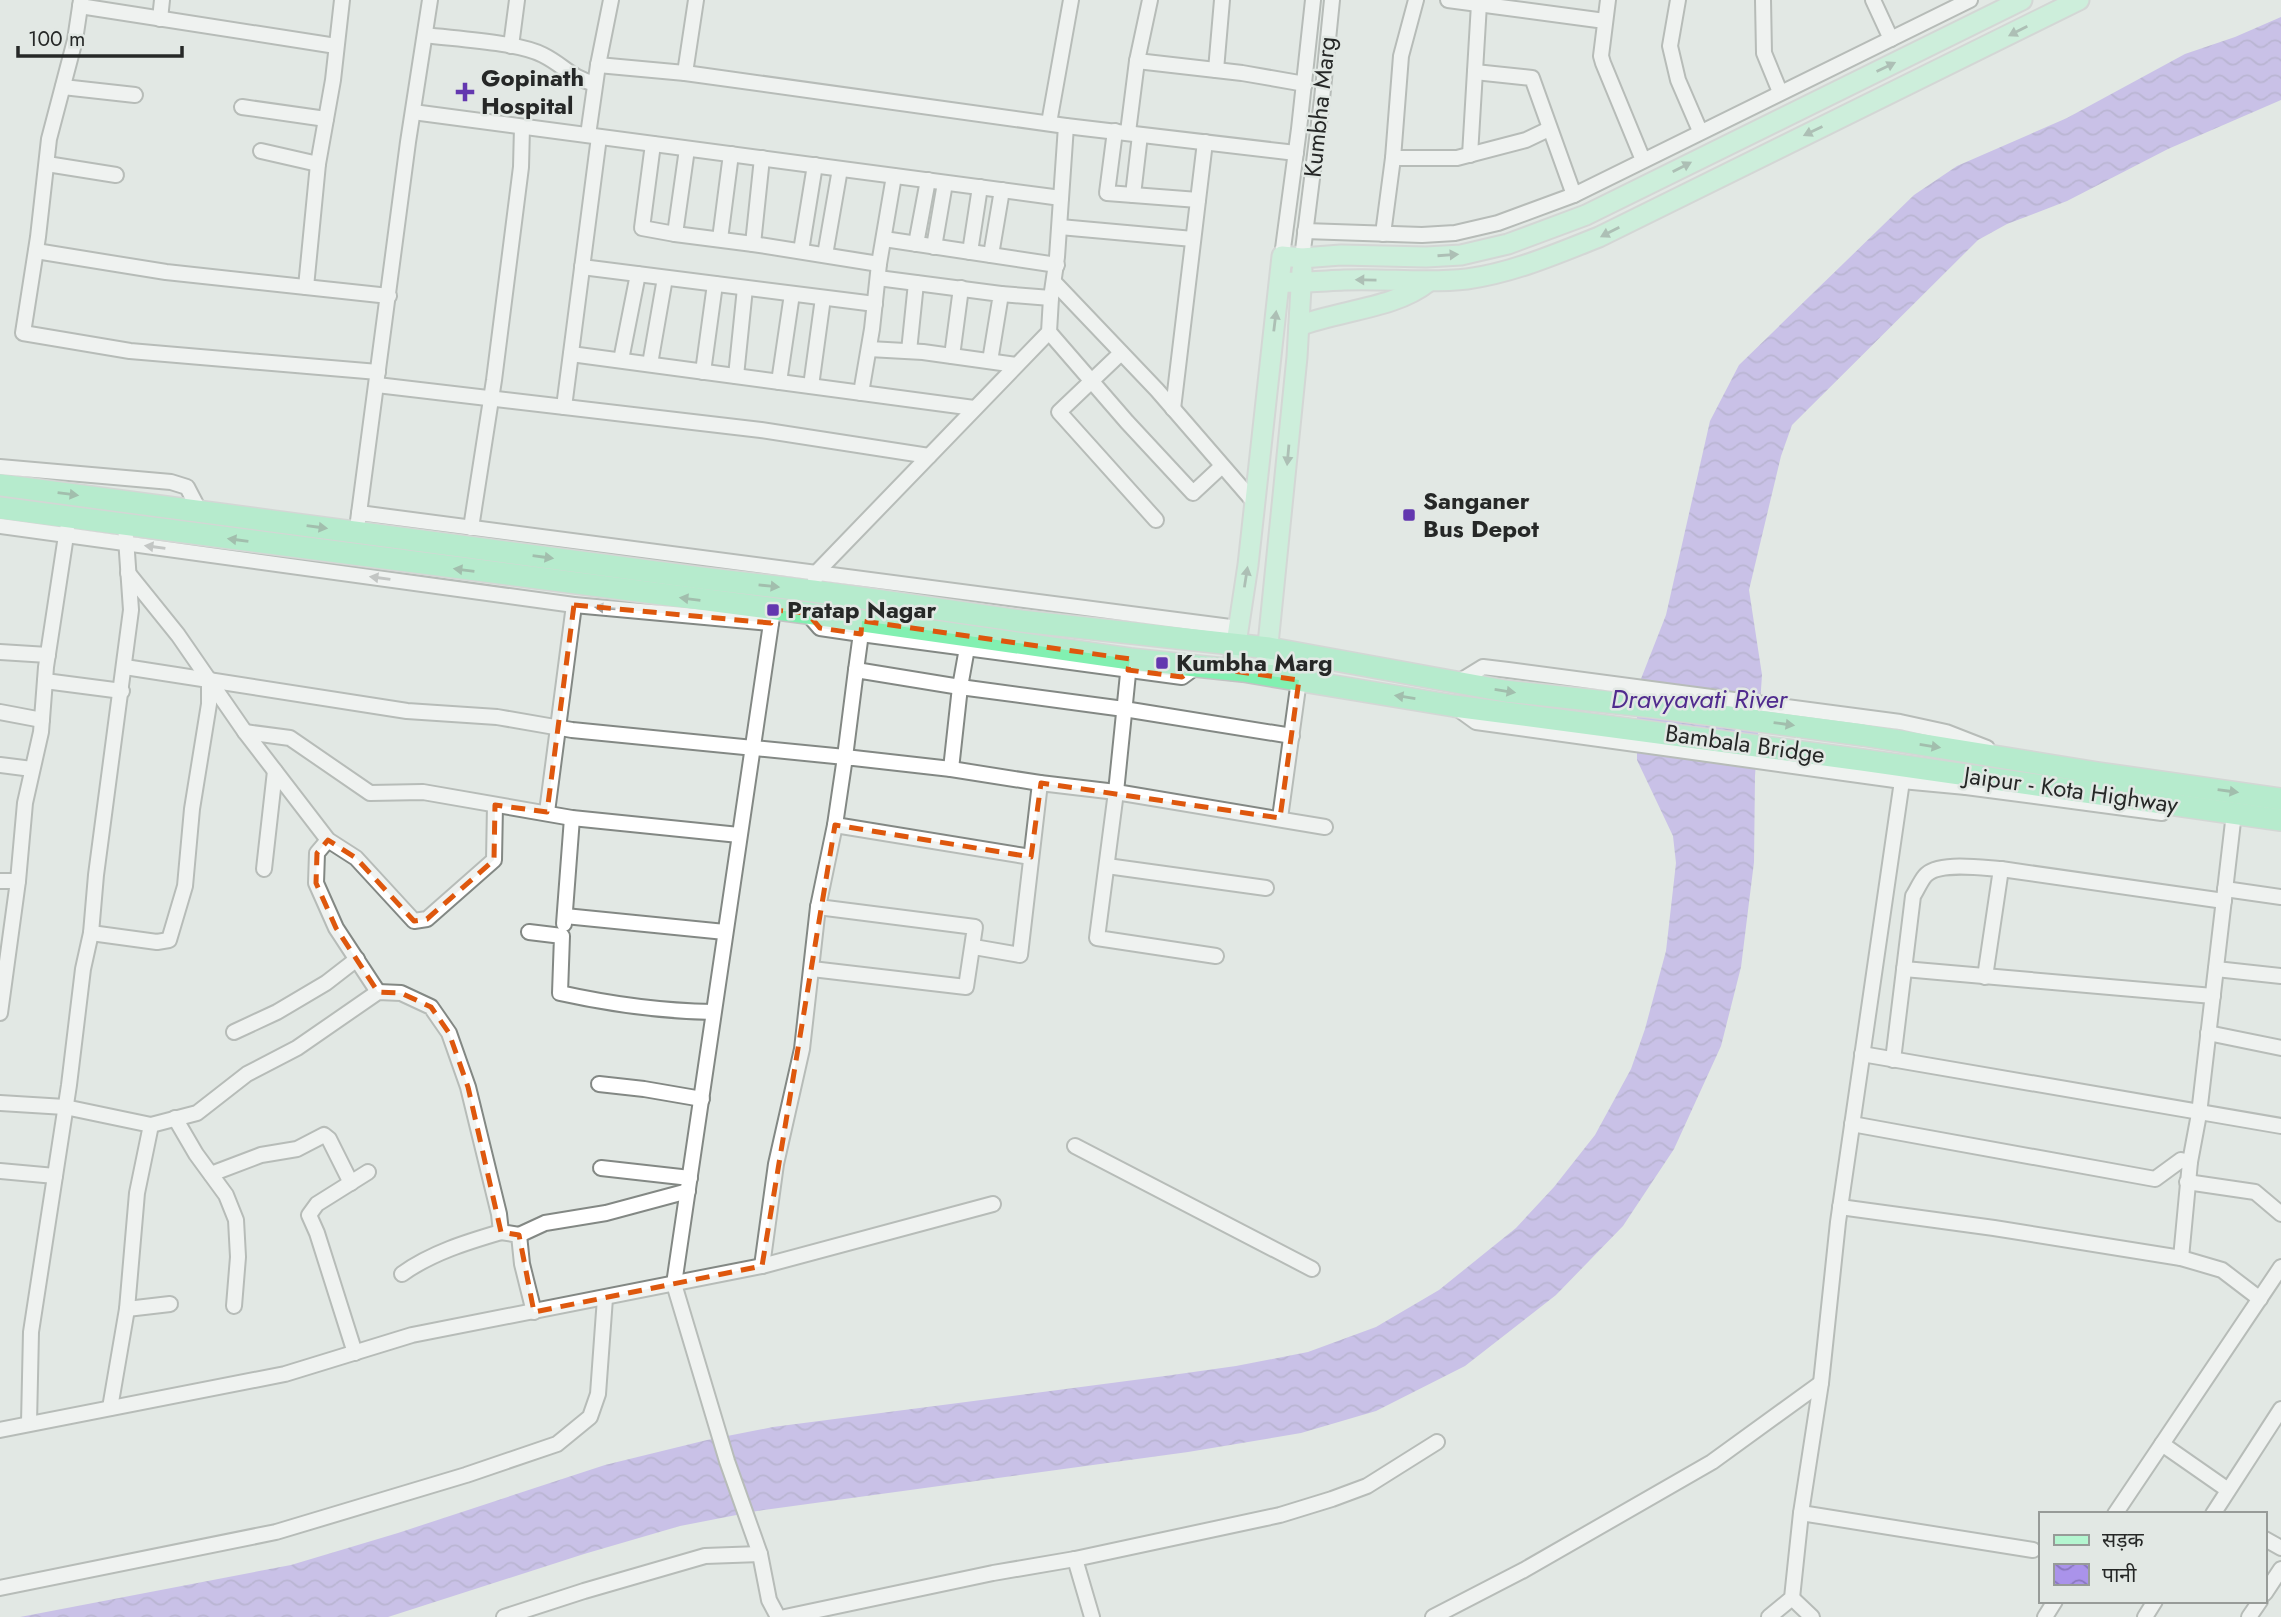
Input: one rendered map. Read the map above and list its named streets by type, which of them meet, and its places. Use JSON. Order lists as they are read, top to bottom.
{
  "streets": {
    "highway": ["Bambala Bridge", "Jaipur - Kota Highway"],
    "main road": ["Kumbha Marg"]
  },
  "crossings": [
    ["Bambala Bridge", "Jaipur - Kota Highway"]
  ],
  "water": ["Dravyavati River"],
  "places": {
    "health": ["Gopinath Hospital"],
    "transit": ["Sanganer Bus Depot", "Pratap Nagar", "Kumbha Marg"]
  },
  "legend": ["सड़क", "पानी"],
  "scale_bar": "100 m"
}
